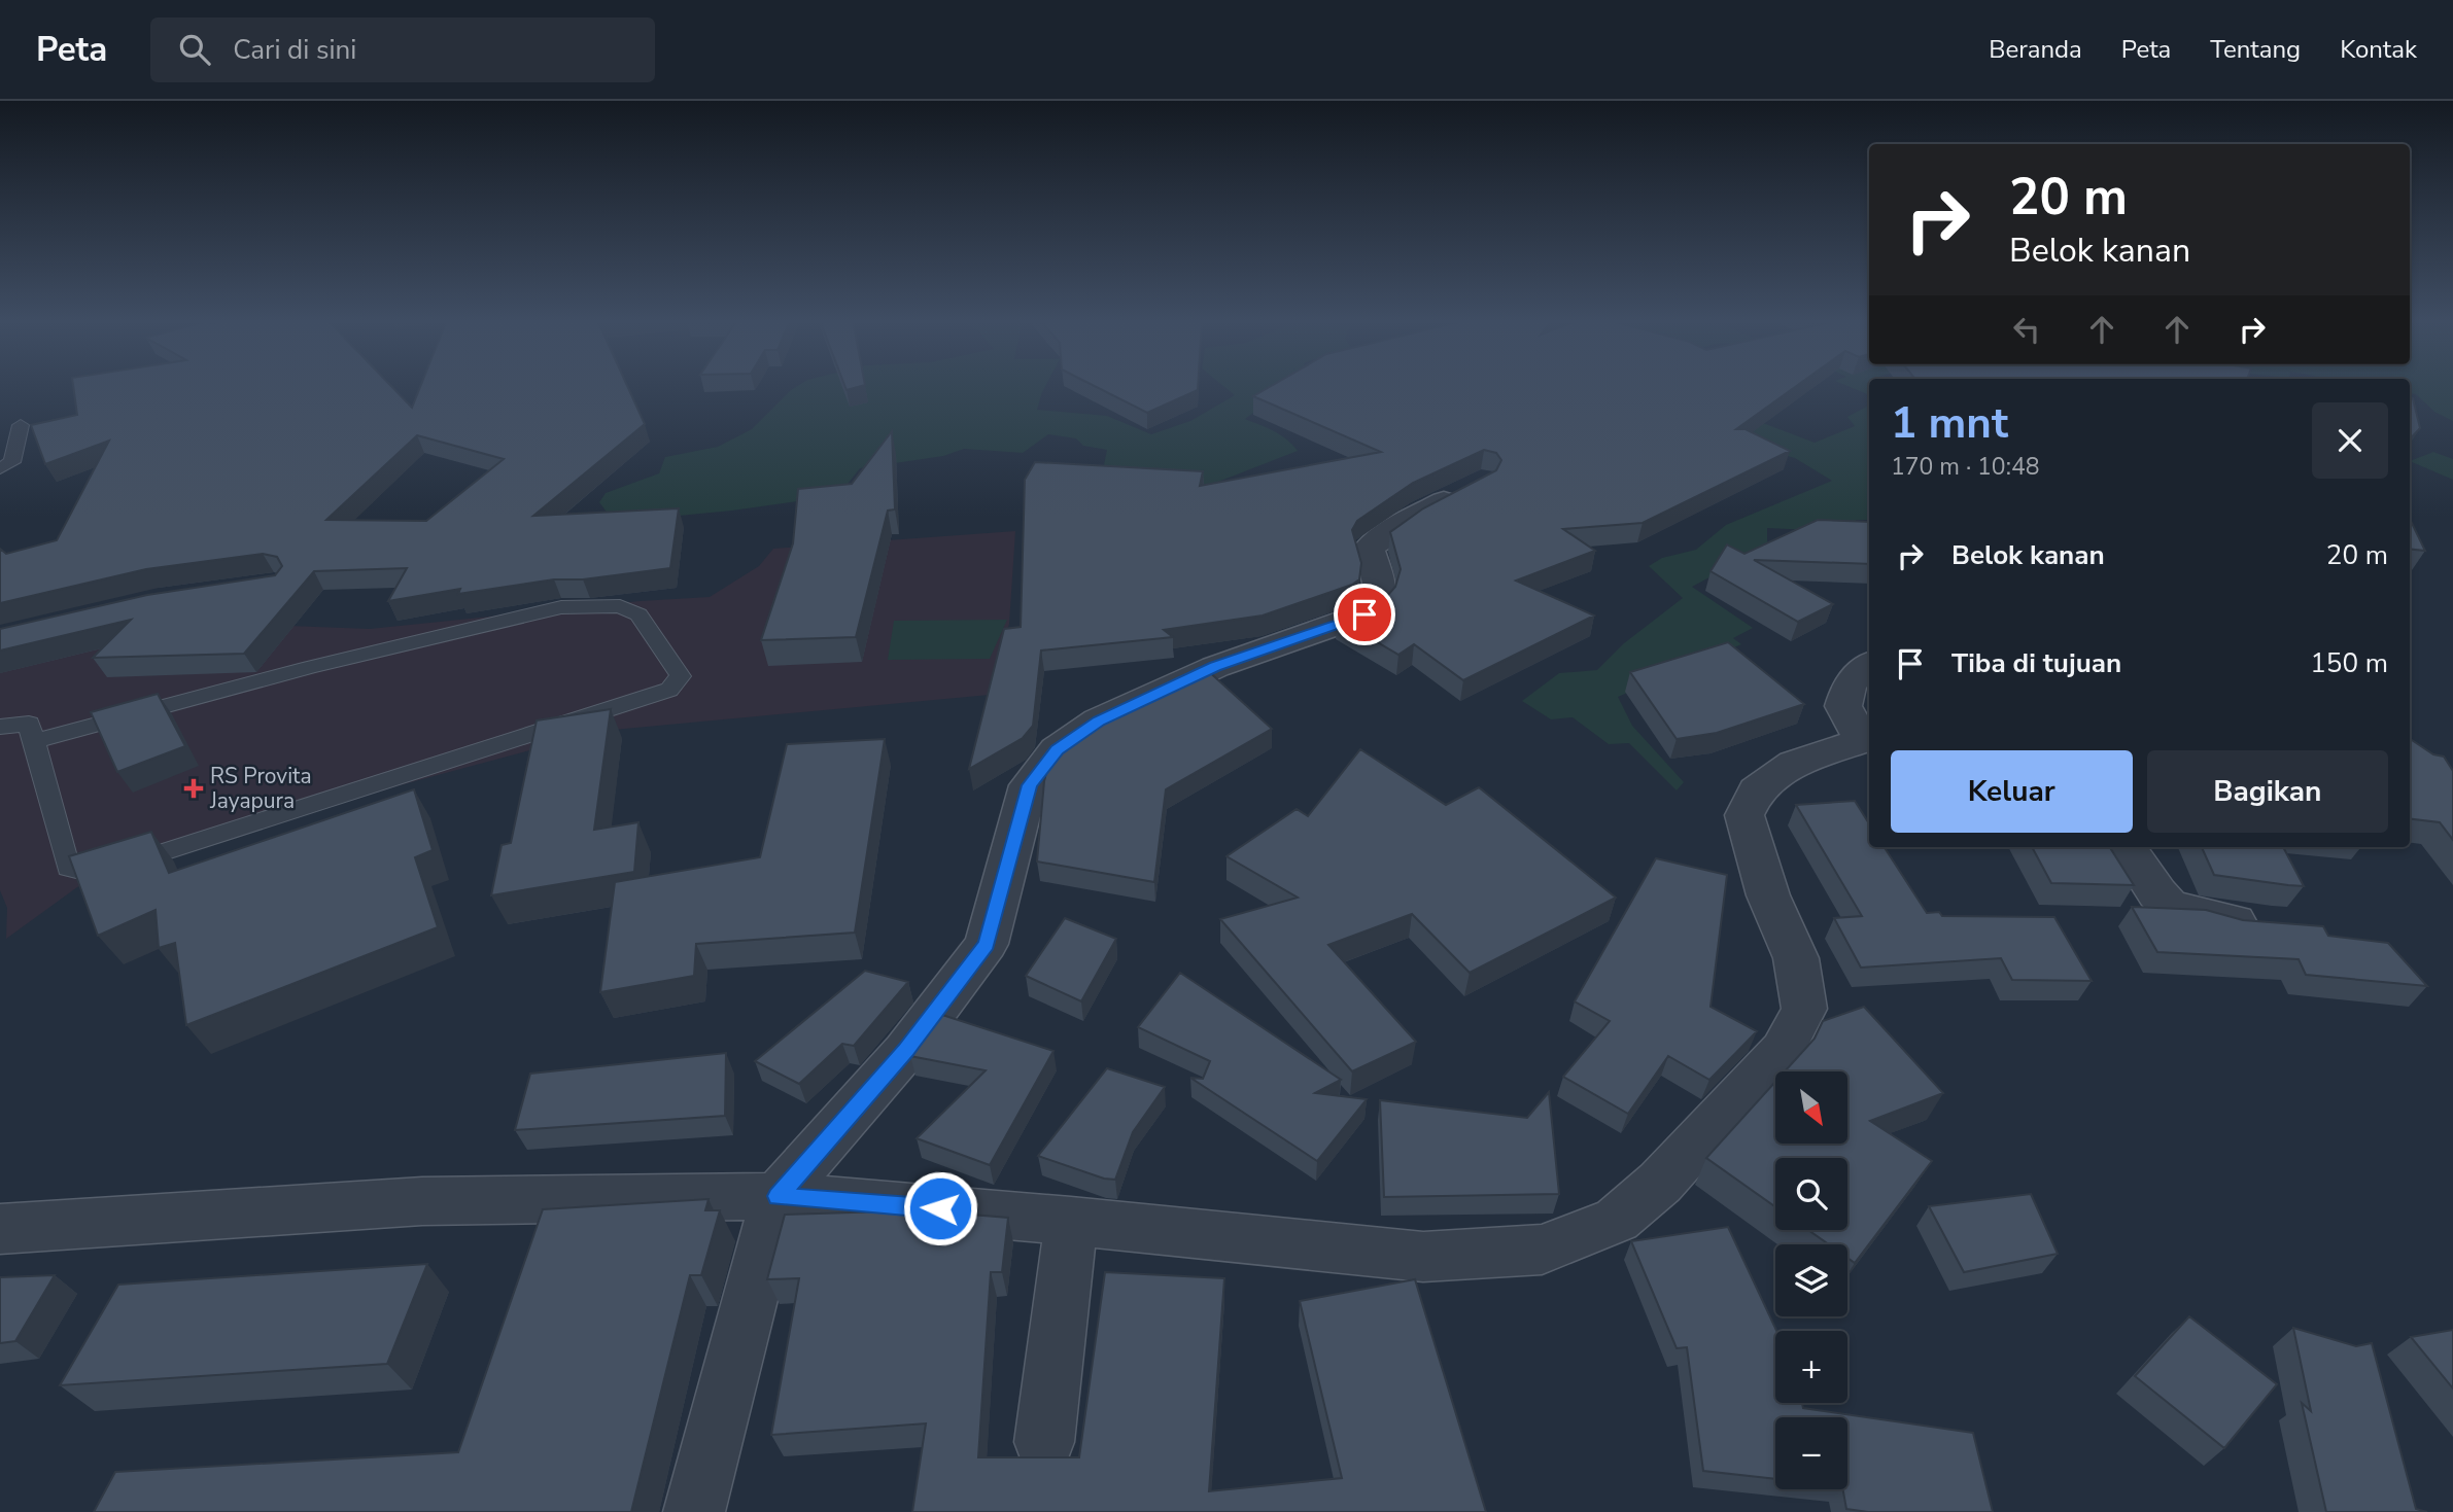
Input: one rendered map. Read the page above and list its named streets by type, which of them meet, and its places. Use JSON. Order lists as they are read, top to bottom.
{
  "places": {
    "health": ["RS Provita Jayapura"]
  },
  "north": "bottom right",
  "page": {
    "header": "Peta",
    "search": "Cari di sini",
    "nav": [
      "Beranda",
      "Peta",
      "Tentang",
      "Kontak"
    ],
    "turn": ["20 m", "Belok kanan"],
    "heading": ["1 mnt", "170 m · 10:48"],
    "list": [
      {
        "name": "Belok kanan",
        "value": "20 m"
      },
      {
        "name": "Tiba di tujuan",
        "value": "150 m"
      }
    ],
    "buttons": ["Keluar", "Bagikan"],
    "map_buttons": ["+", "−"]
  }
}
